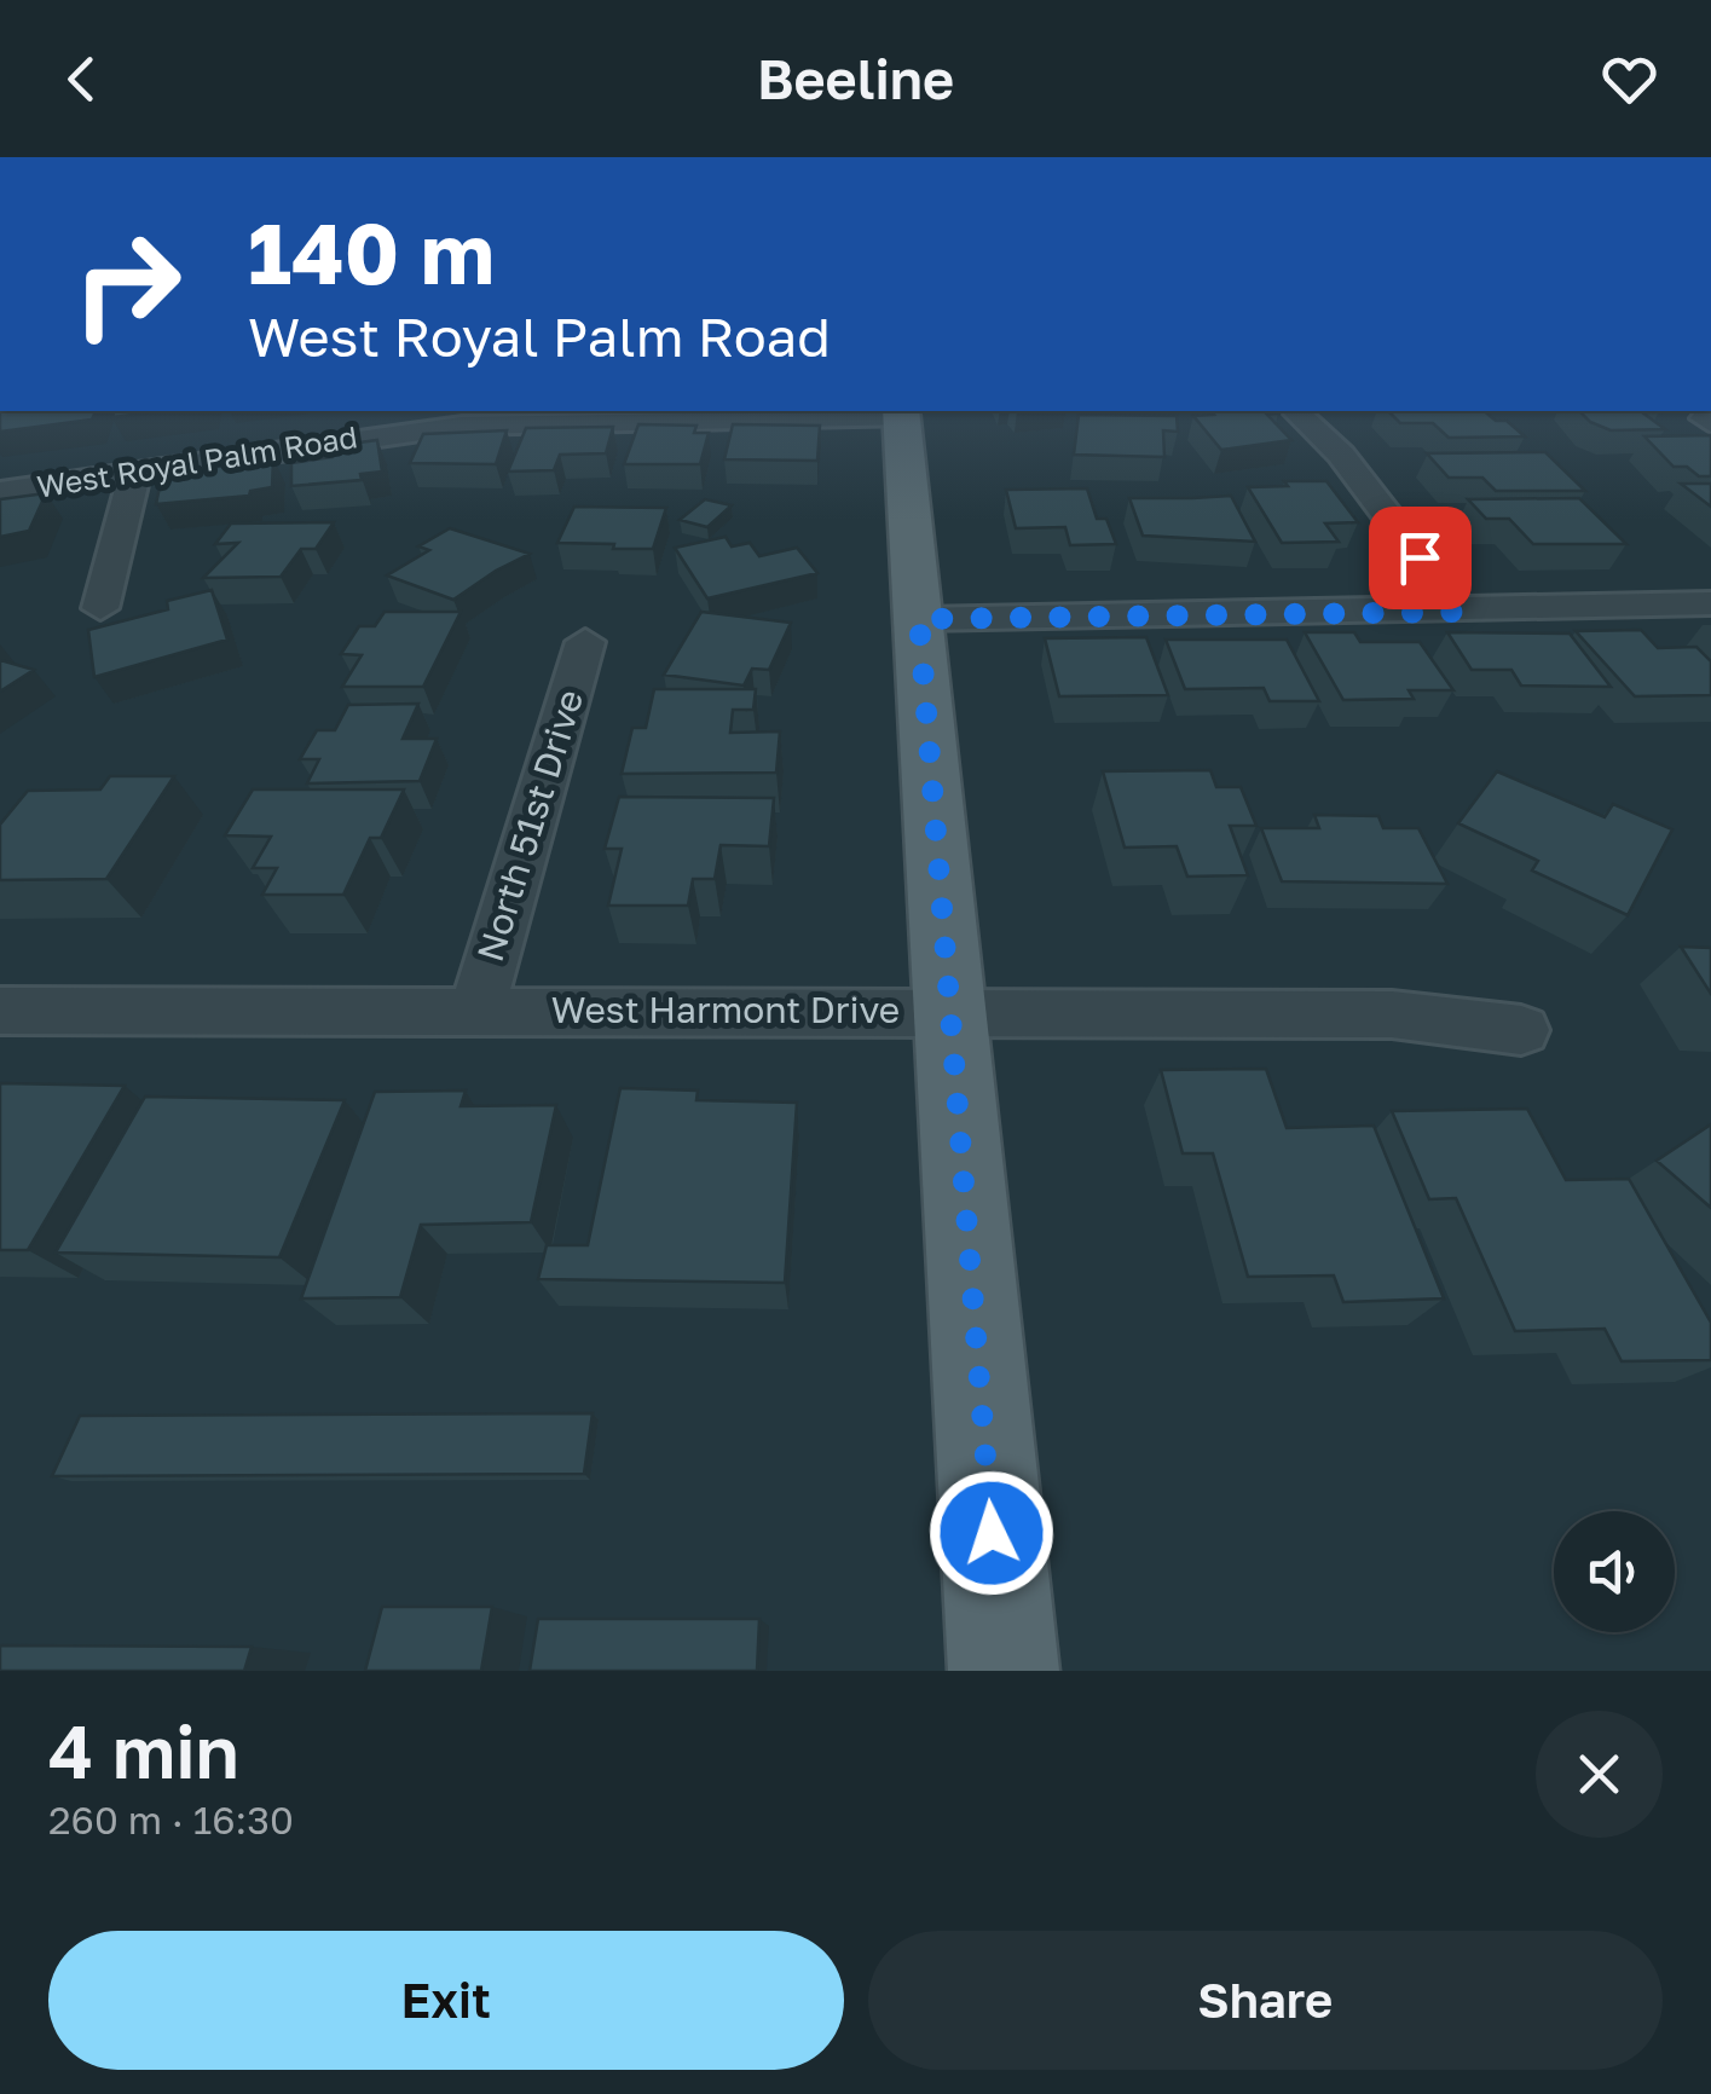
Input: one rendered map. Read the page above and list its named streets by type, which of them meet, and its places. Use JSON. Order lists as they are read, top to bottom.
{
  "streets": {
    "street": ["West Royal Palm Road", "North 51st Drive", "West Harmont Drive"]
  },
  "crossings": [
    ["North 51st Drive", "West Harmont Drive"]
  ],
  "page": {
    "header": "Beeline",
    "turn": ["140 m", "West Royal Palm Road"],
    "heading": ["4 min", "260 m · 16:30"],
    "buttons": ["Exit", "Share"]
  }
}
